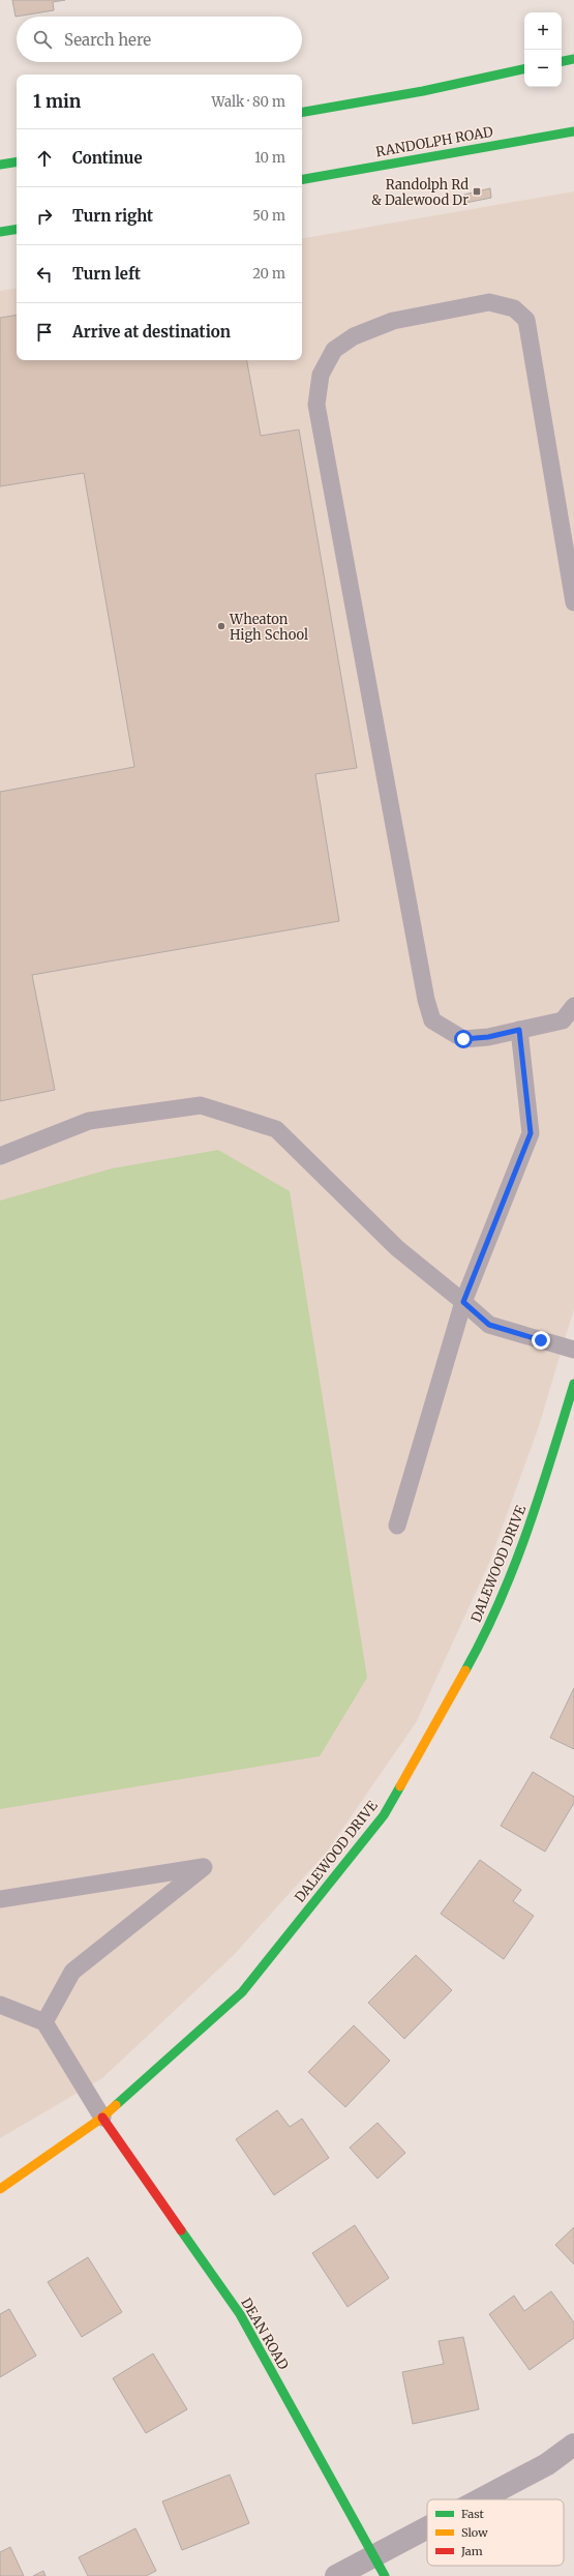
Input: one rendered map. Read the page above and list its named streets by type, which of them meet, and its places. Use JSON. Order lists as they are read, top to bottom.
{
  "streets": {
    "street": ["RANDOLPH ROAD", "DALEWOOD DRIVE", "DEAN ROAD"]
  },
  "crossings": [
    ["DALEWOOD DRIVE", "DEAN ROAD"]
  ],
  "places": {
    "transit": ["Randolph Rd & Dalewood Dr"],
    "other": ["Wheaton High School"]
  },
  "legend": ["Fast", "Slow", "Jam"],
  "page": {
    "map_buttons": ["+", "−"],
    "search": "Search here",
    "heading": ["1 min", "Walk · 80 m"],
    "list": [
      ["Continue", "10 m"],
      ["Turn right", "50 m"],
      ["Turn left", "20 m"],
      "Arrive at destination"
    ]
  }
}
